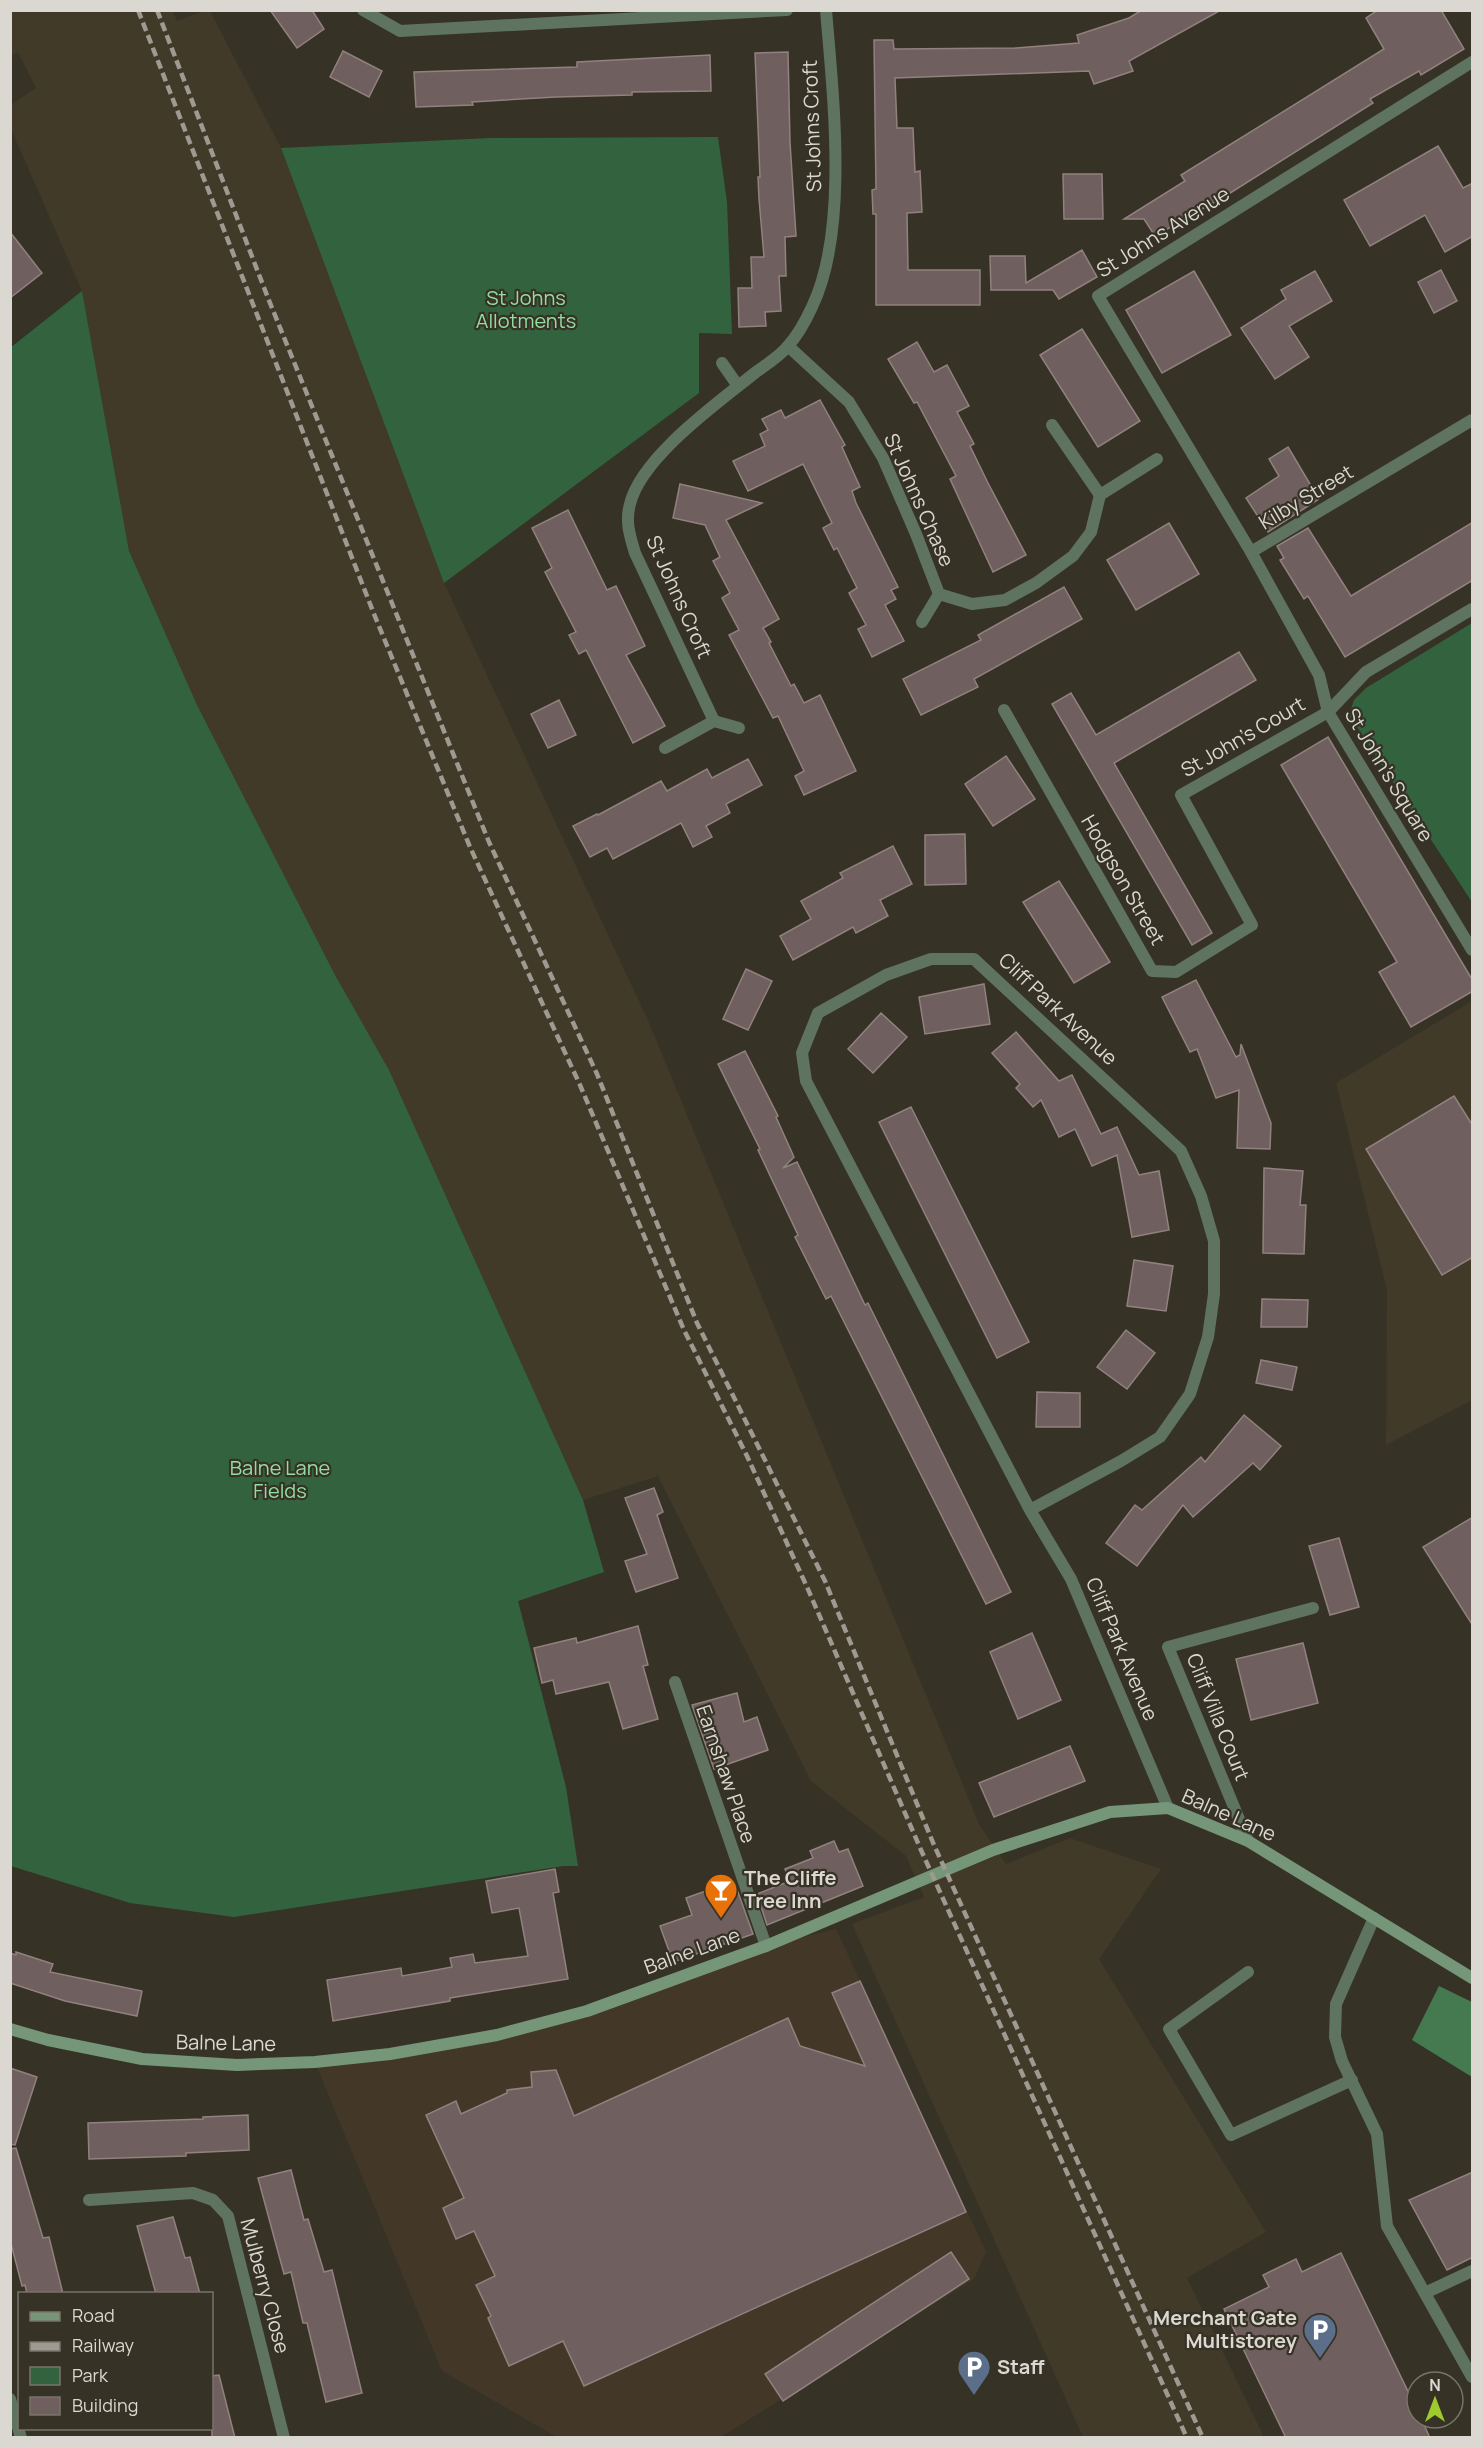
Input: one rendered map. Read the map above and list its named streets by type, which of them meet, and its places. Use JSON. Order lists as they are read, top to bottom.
{
  "streets": {
    "street": [
      "St Johns Croft",
      "St Johns Avenue",
      "Kilby Street",
      "St Johns Chase",
      "St John's Court",
      "St John's Square",
      "Hodgson Street",
      "Cliff Park Avenue",
      "Cliff Villa Court",
      "Earnshaw Place",
      "Balne Lane",
      "Mulberry Close"
    ]
  },
  "crossings": [
    ["St Johns Croft", "St Johns Chase"],
    ["St Johns Avenue", "Kilby Street"],
    ["Kilby Street", "St John's Court"],
    ["Kilby Street", "St John's Square"],
    ["St John's Court", "St John's Square"],
    ["St John's Court", "Hodgson Street"],
    ["Cliff Park Avenue", "Balne Lane"],
    ["Cliff Villa Court", "Balne Lane"],
    ["Earnshaw Place", "Balne Lane"]
  ],
  "parks": ["St Johns Allotments", "Balne Lane Fields"],
  "places": {
    "bar": ["The Cliffe Tree Inn"],
    "parking": ["Merchant Gate Multistorey", "Staff"]
  },
  "legend": [
    "Road",
    "Railway",
    "Park",
    "Building"
  ],
  "north": "top"
}
